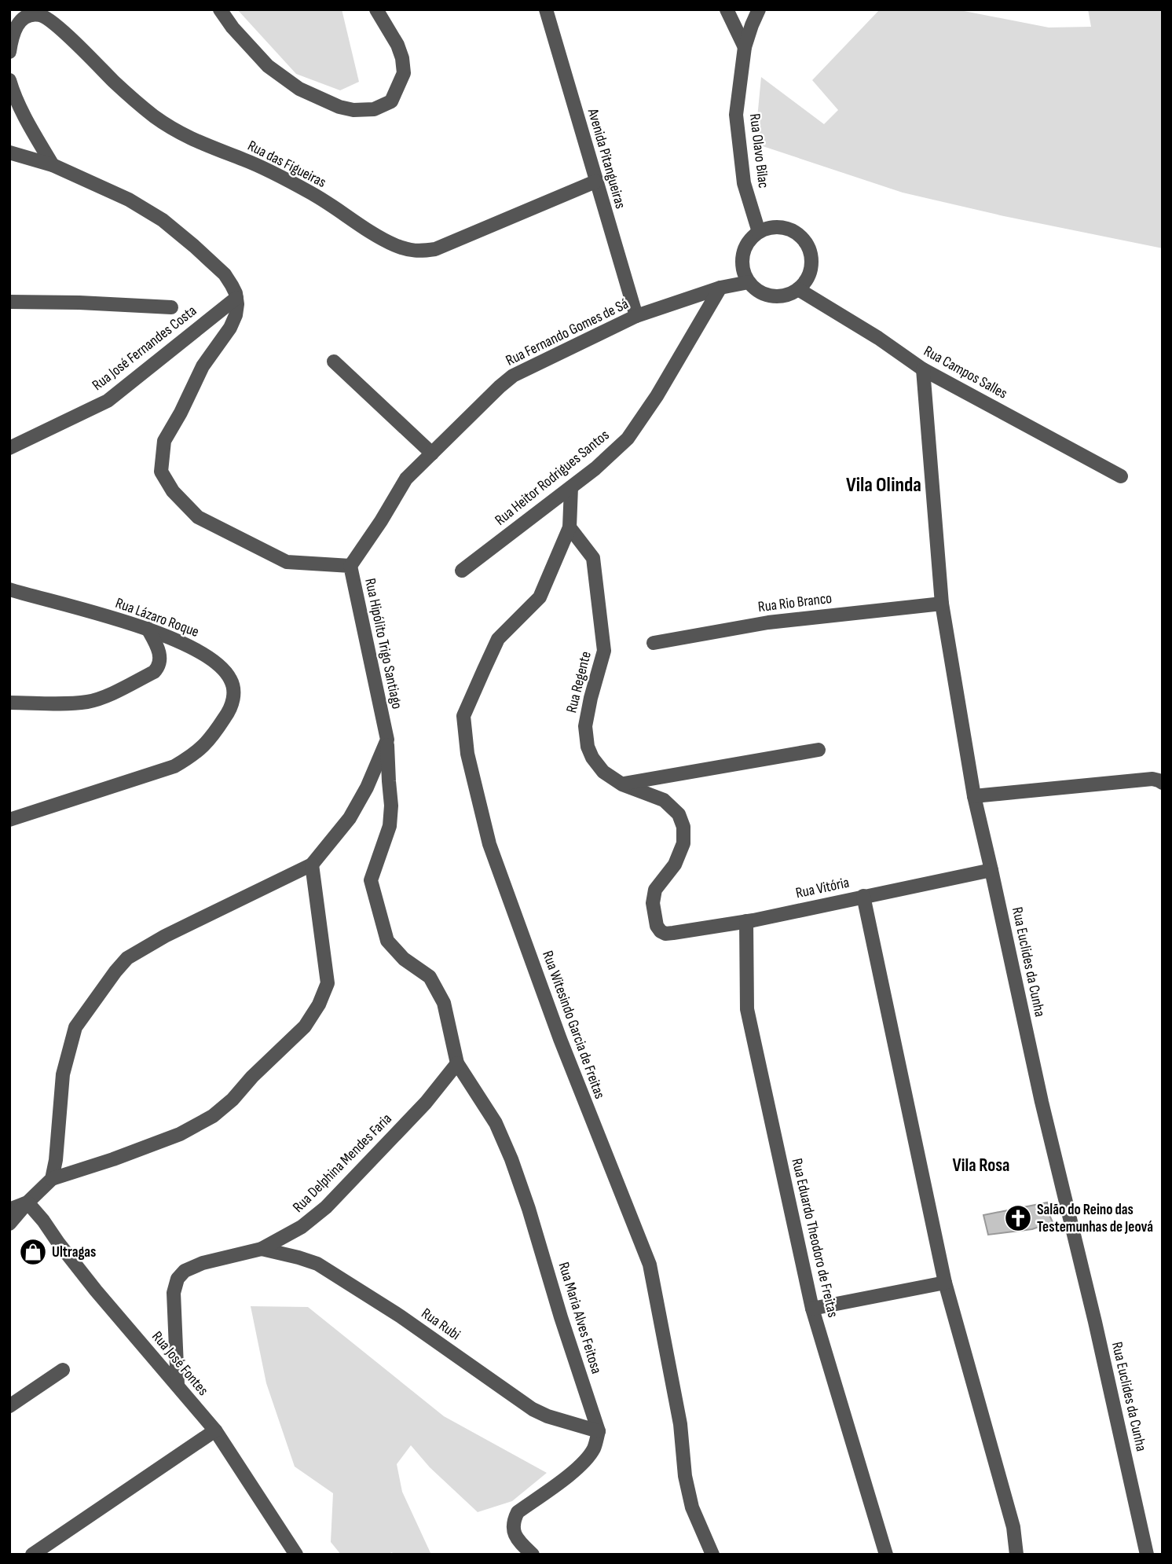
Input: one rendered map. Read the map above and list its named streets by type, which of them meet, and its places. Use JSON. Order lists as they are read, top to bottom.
{
  "streets": {
    "street": [
      "Rua Olavo Bilac",
      "Avenida Pitangueiras",
      "Rua das Figueiras",
      "Rua Fernando Gomes de Sá",
      "Rua José Fernandes Costa",
      "Rua Campos Salles",
      "Rua Heitor Rodrigues Santos",
      "Rua Rio Branco",
      "Rua Lázaro Roque",
      "Rua Hipólito Trigo Santiago",
      "Rua Regente",
      "Rua Vitória",
      "Rua Euclides da Cunha",
      "Rua Witesindo Garcia de Freitas",
      "Rua Delphina Mendes Faria",
      "Rua Eduardo Theodoro de Freitas",
      "Rua Maria Alves Feitosa",
      "Rua Rubi",
      "Rua José Fontes"
    ]
  },
  "crossings": [
    ["Rua Olavo Bilac", "Rua Fernando Gomes de Sá"],
    ["Rua Olavo Bilac", "Rua Campos Salles"],
    ["Avenida Pitangueiras", "Rua das Figueiras"],
    ["Avenida Pitangueiras", "Rua Fernando Gomes de Sá"],
    ["Rua Fernando Gomes de Sá", "Rua Campos Salles"],
    ["Rua Fernando Gomes de Sá", "Rua Heitor Rodrigues Santos"],
    ["Rua Fernando Gomes de Sá", "Rua Hipólito Trigo Santiago"],
    ["Rua José Fernandes Costa", "Rua Hipólito Trigo Santiago"],
    ["Rua Campos Salles", "Rua Euclides da Cunha"],
    ["Rua Rio Branco", "Rua Euclides da Cunha"],
    ["Rua Hipólito Trigo Santiago", "Rua Delphina Mendes Faria"],
    ["Rua Hipólito Trigo Santiago", "Rua Maria Alves Feitosa"],
    ["Rua Regente", "Rua Vitória"],
    ["Rua Regente", "Rua Witesindo Garcia de Freitas"],
    ["Rua Vitória", "Rua Euclides da Cunha"],
    ["Rua Vitória", "Rua Eduardo Theodoro de Freitas"],
    ["Rua Delphina Mendes Faria", "Rua Maria Alves Feitosa"],
    ["Rua Delphina Mendes Faria", "Rua Rubi"],
    ["Rua Delphina Mendes Faria", "Rua José Fontes"],
    ["Rua Maria Alves Feitosa", "Rua Rubi"]
  ],
  "districts": ["Vila Olinda", "Vila Rosa"],
  "places": {
    "church": ["Salão do Reino das Testemunhas de Jeová"],
    "shop": ["Ultragas"]
  }
}
